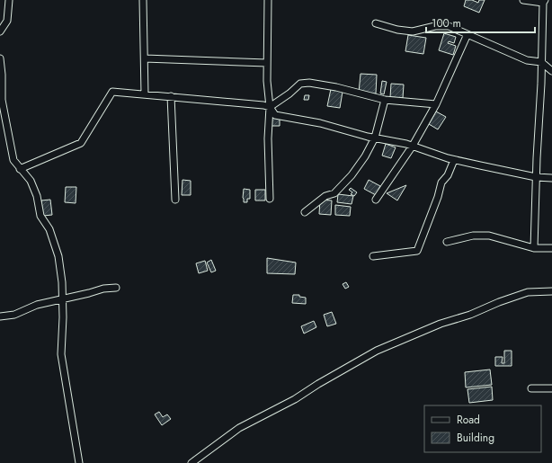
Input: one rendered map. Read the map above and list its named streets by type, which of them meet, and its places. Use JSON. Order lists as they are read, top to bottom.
{
  "legend": ["Road", "Building"],
  "scale_bar": "100 m"
}
